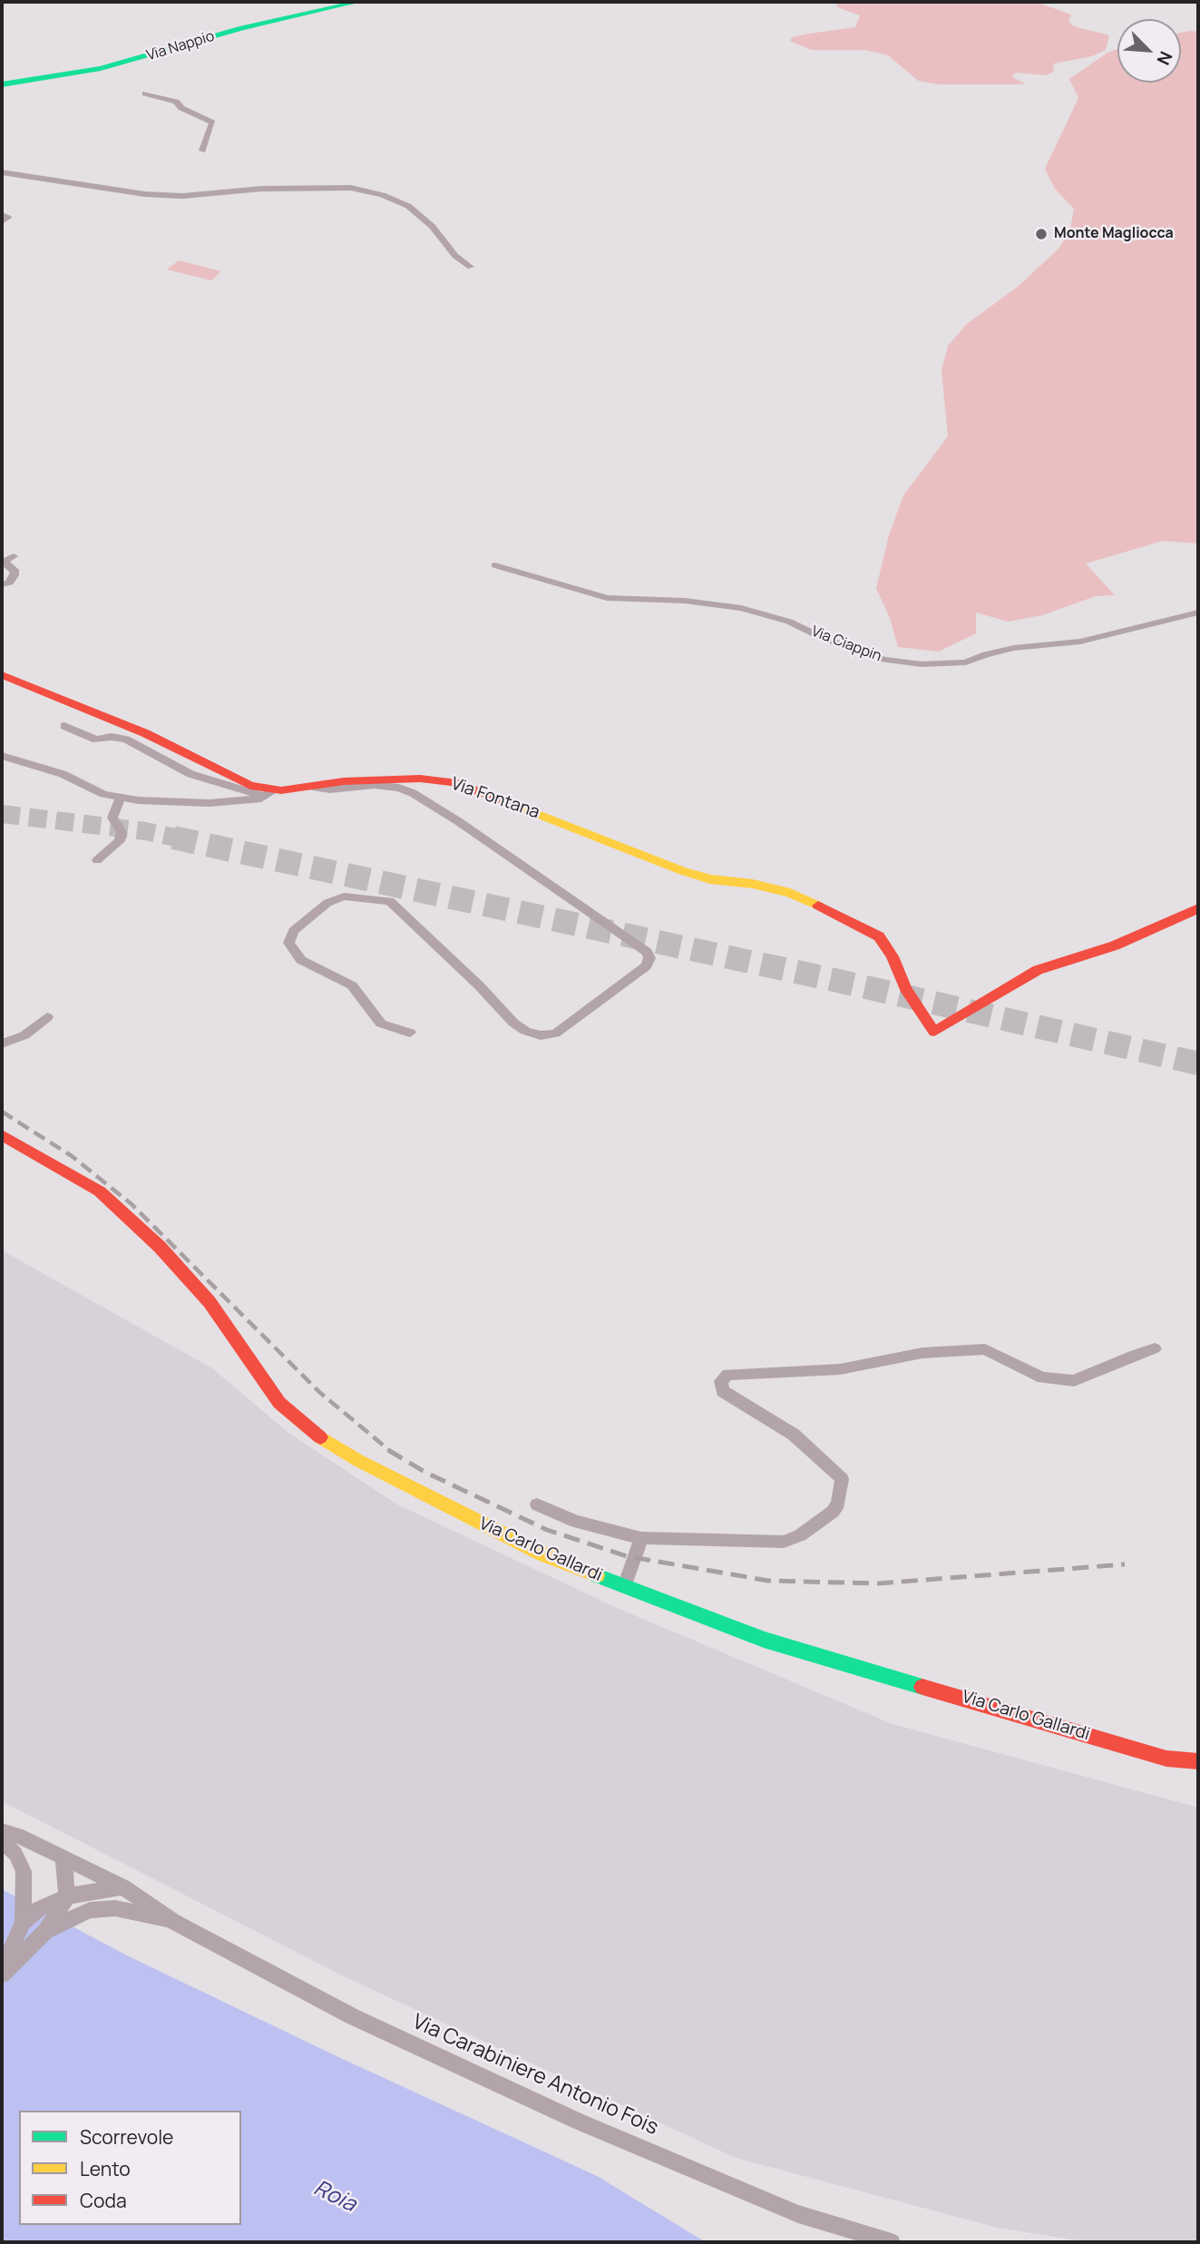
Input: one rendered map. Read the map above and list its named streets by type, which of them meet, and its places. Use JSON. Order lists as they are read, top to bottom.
{
  "streets": {
    "street": [
      "Via Nappio",
      "Via Ciappin",
      "Via Fontana",
      "Via Carlo Gallardi",
      "Via Carabiniere Antonio Fois"
    ]
  },
  "water": ["Roia"],
  "places": ["Monte Magliocca"],
  "legend": ["Scorrevole", "Lento", "Coda"],
  "north": "bottom right"
}
